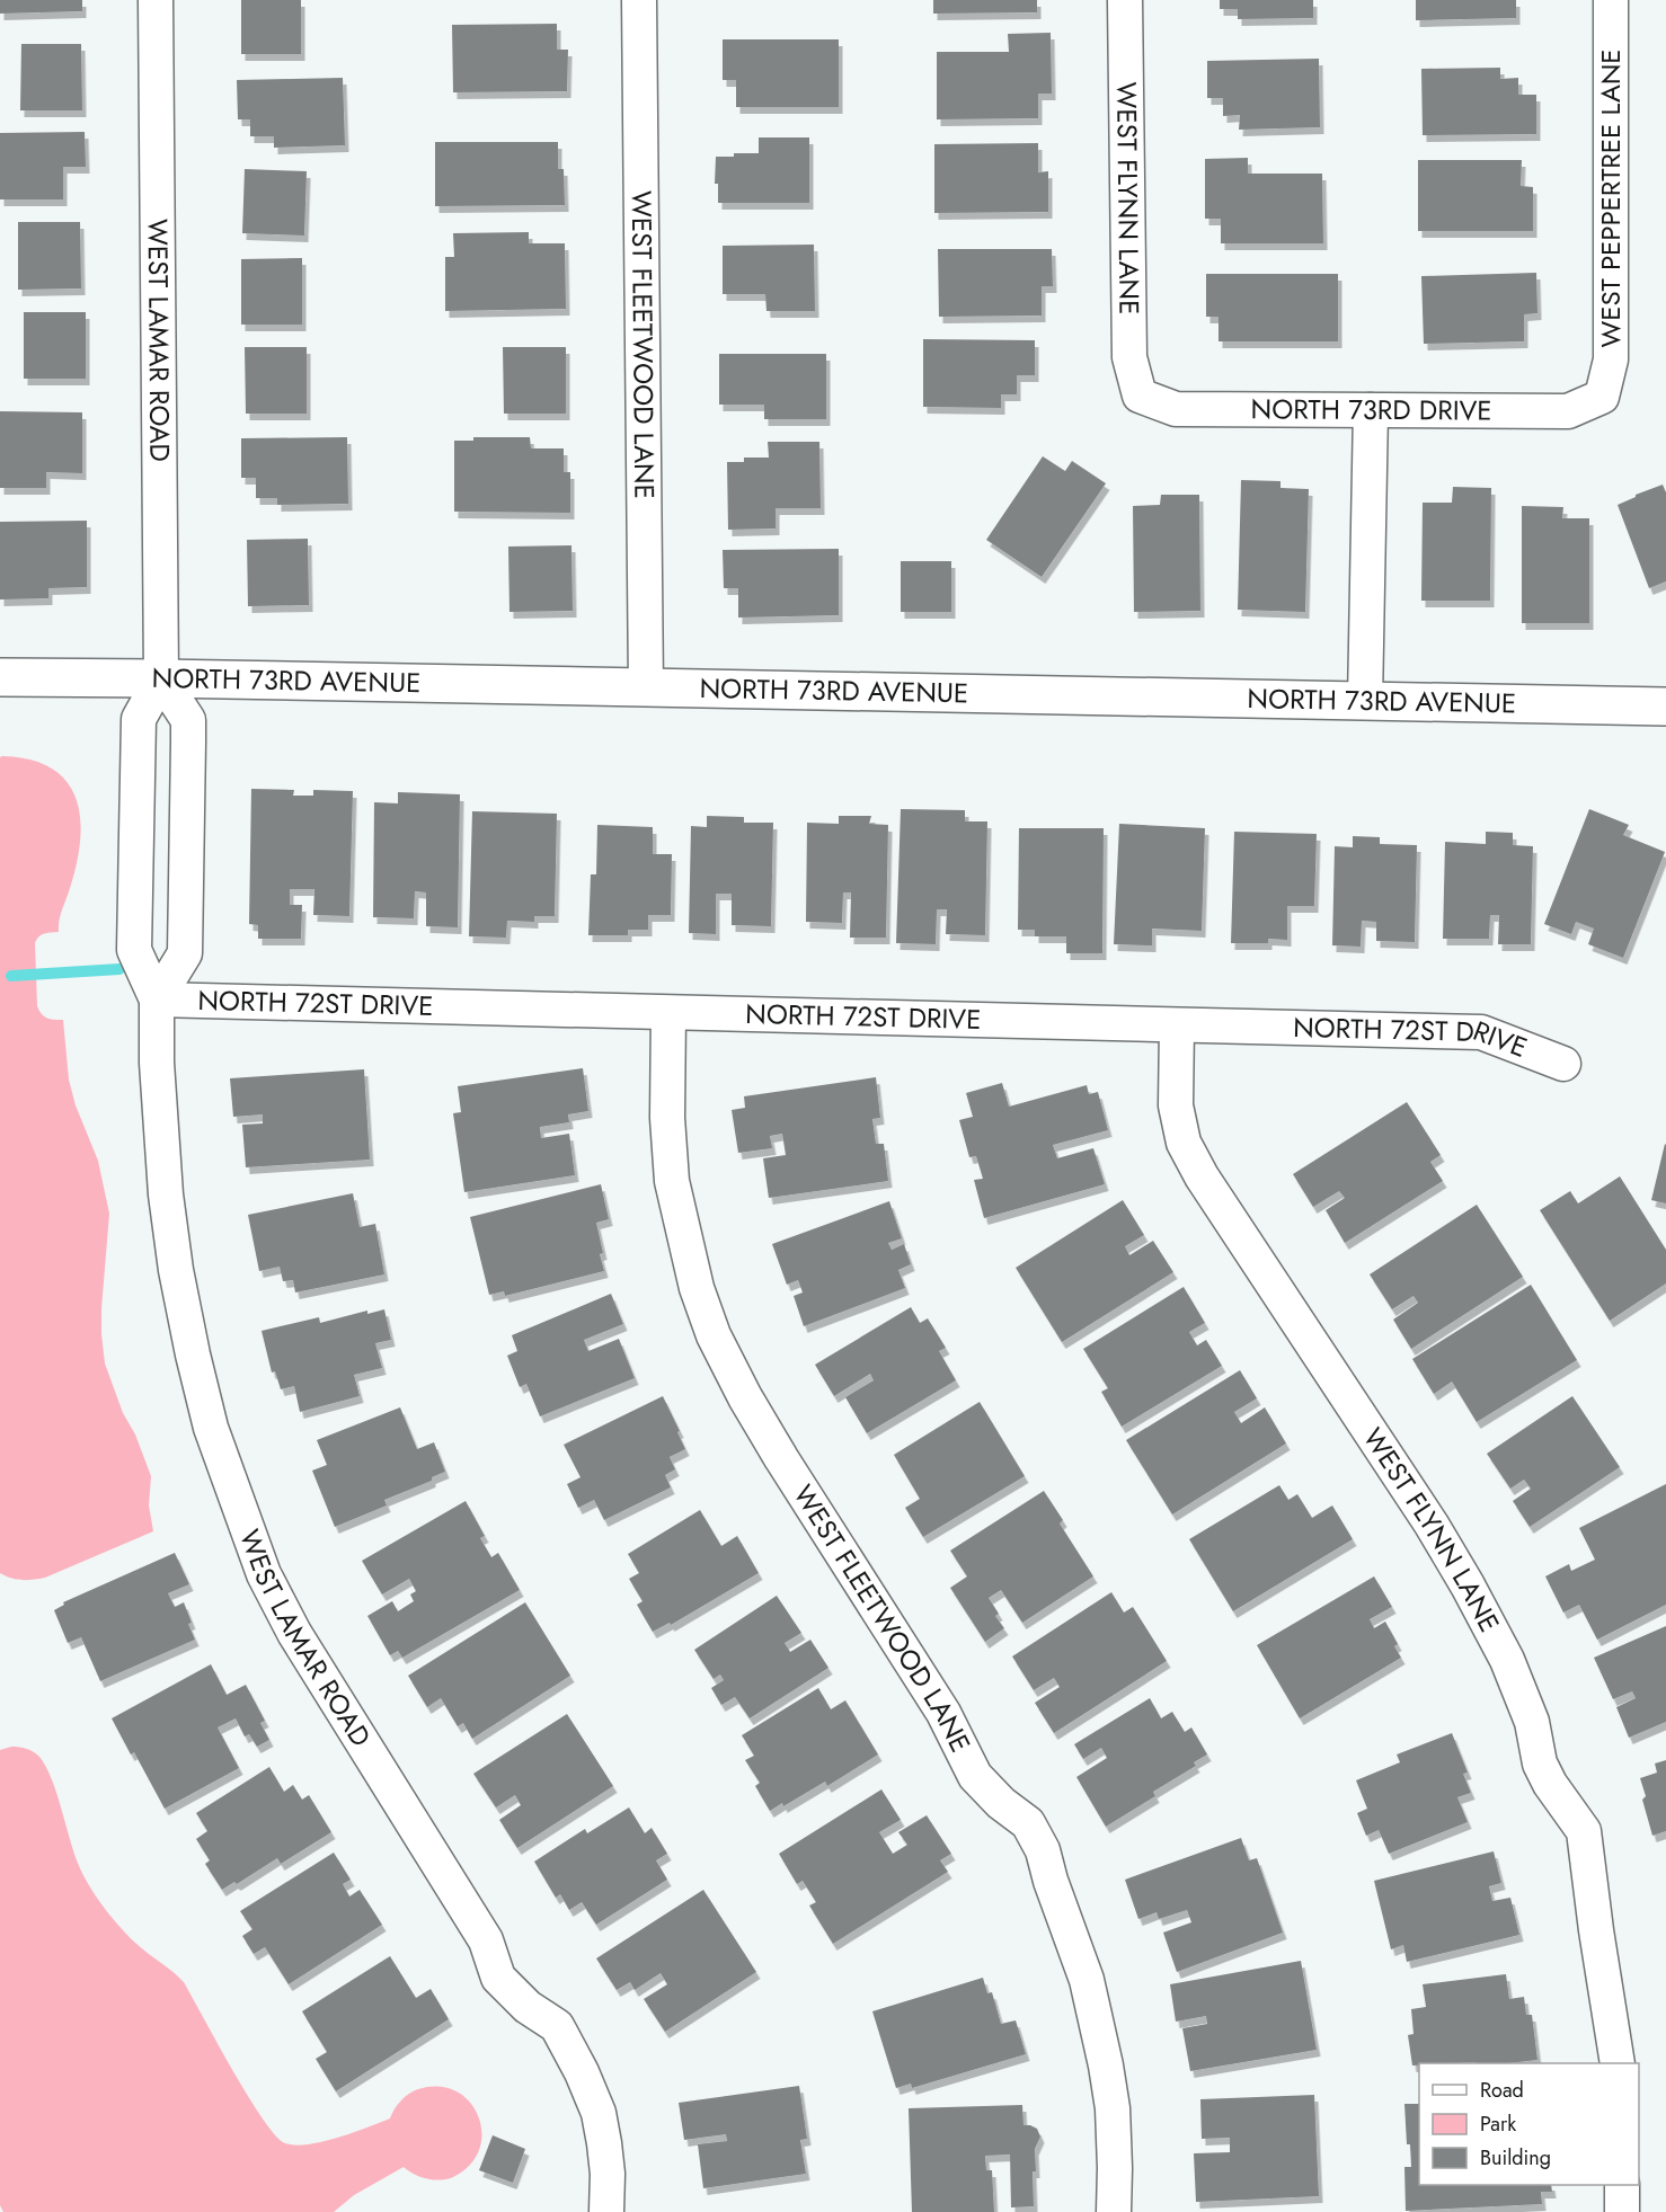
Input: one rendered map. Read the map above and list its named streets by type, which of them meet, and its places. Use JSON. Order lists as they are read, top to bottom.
{
  "streets": {
    "street": [
      "WEST FLYNN LANE",
      "WEST PEPPERTREE LANE",
      "WEST LAMAR ROAD",
      "WEST FLEETWOOD LANE",
      "NORTH 73RD DRIVE",
      "NORTH 73RD AVENUE",
      "NORTH 72ST DRIVE"
    ]
  },
  "crossings": [
    ["WEST FLYNN LANE", "NORTH 73RD DRIVE"],
    ["WEST FLYNN LANE", "NORTH 72ST DRIVE"],
    ["WEST PEPPERTREE LANE", "NORTH 73RD DRIVE"],
    ["WEST LAMAR ROAD", "NORTH 73RD AVENUE"],
    ["WEST LAMAR ROAD", "NORTH 72ST DRIVE"],
    ["WEST FLEETWOOD LANE", "NORTH 73RD AVENUE"],
    ["WEST FLEETWOOD LANE", "NORTH 72ST DRIVE"]
  ],
  "legend": ["Road", "Park", "Building"]
}
